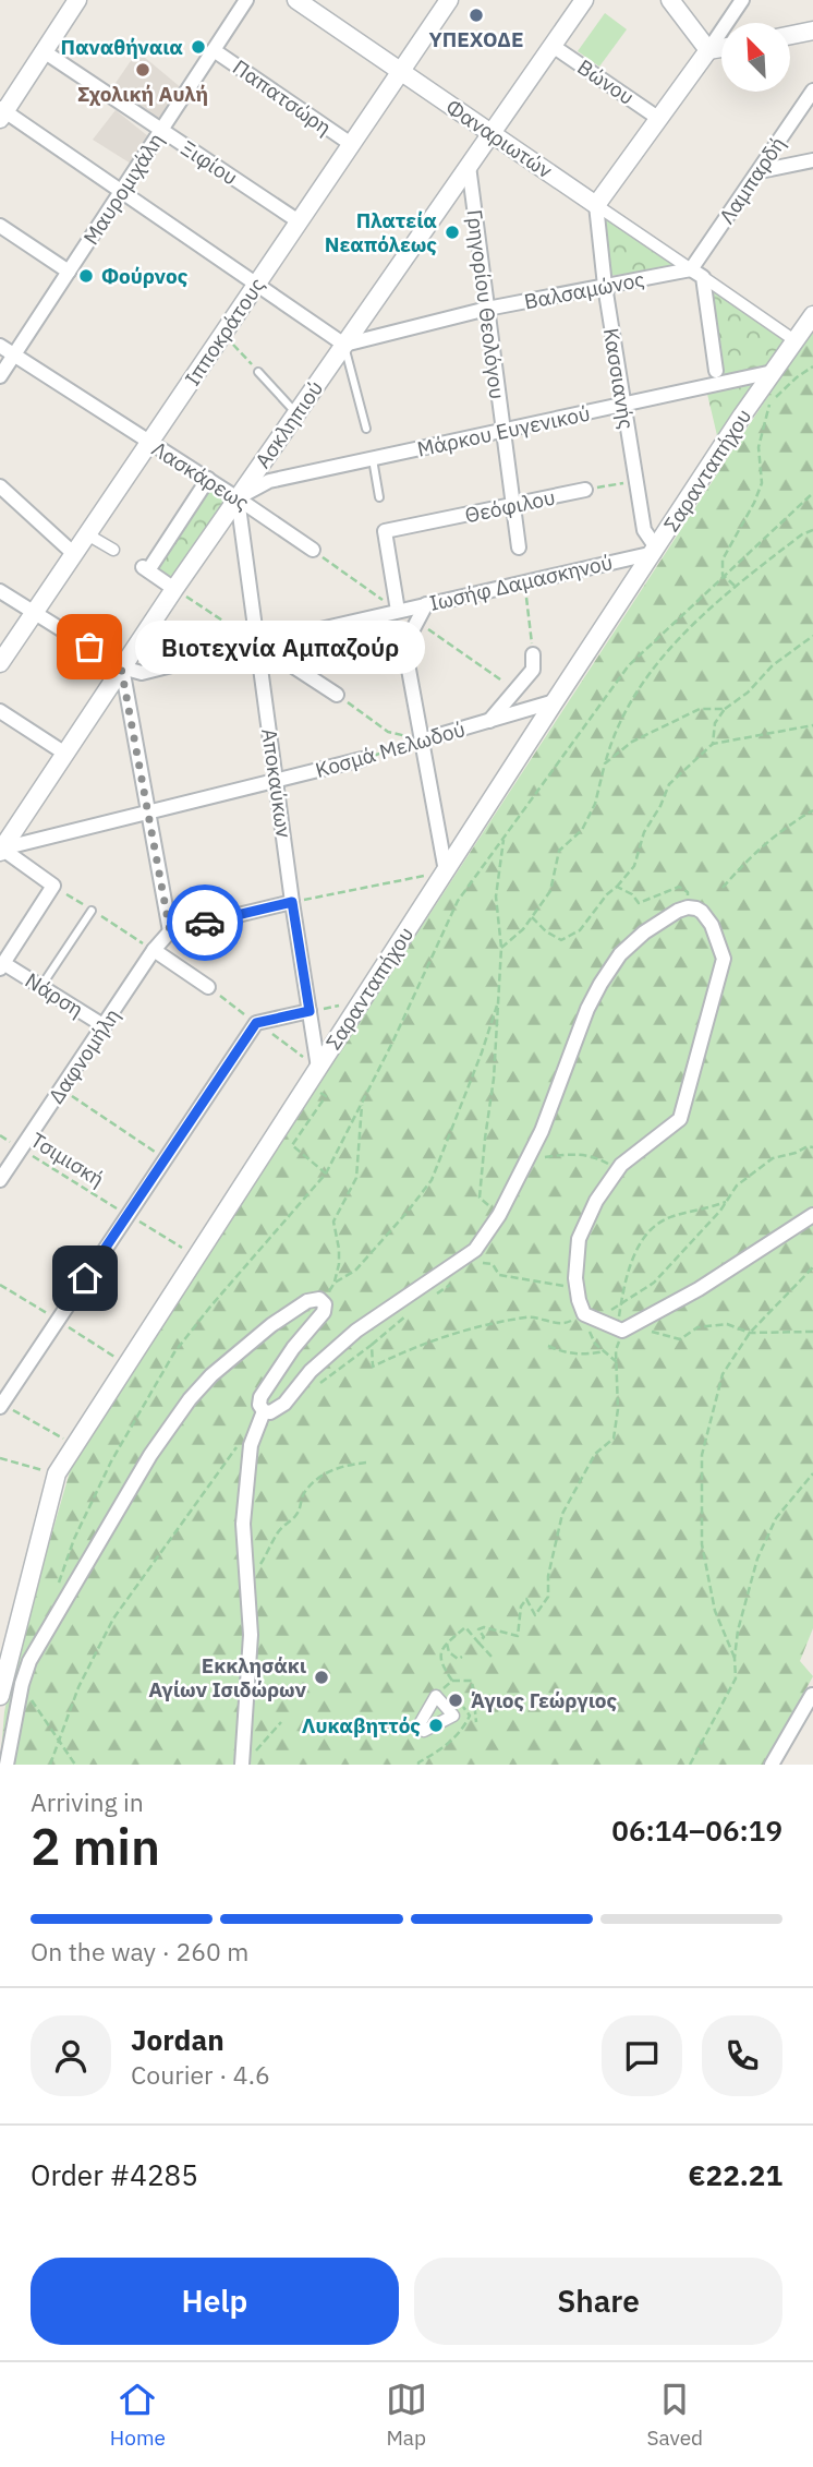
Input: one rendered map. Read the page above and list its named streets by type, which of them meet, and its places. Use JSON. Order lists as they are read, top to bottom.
{
  "streets": {
    "street": [
      "Βώνου",
      "Παπατσώρη",
      "Φαναριωτών",
      "Ξιφίου",
      "Λαμπαρδή",
      "Μαυρομιχάλη",
      "Βαλσαμώνος",
      "Γρηγορίου Θεολόγου",
      "Ιπποκράτους",
      "Κασσιανής",
      "Ασκληπιού",
      "Μάρκου Ευγενικού",
      "Σαρανταπήχου",
      "Λασκάρεως",
      "Θεόφιλου",
      "Ιωσήφ Δαμασκηνού",
      "Κοσμά Μελωδού",
      "Αποκαύκων",
      "Νάρση",
      "Δαφνομήλη"
    ],
    "path": ["Τσιμισκή"]
  },
  "crossings": [
    ["Βώνου", "Ασκληπιού"],
    ["Παπατσώρη", "Μαυρομιχάλη"],
    ["Παπατσώρη", "Ιπποκράτους"],
    ["Φαναριωτών", "Λαμπαρδή"],
    ["Φαναριωτών", "Βαλσαμώνος"],
    ["Φαναριωτών", "Ιπποκράτους"],
    ["Φαναριωτών", "Κασσιανής"],
    ["Φαναριωτών", "Ασκληπιού"],
    ["Φαναριωτών", "Σαρανταπήχου"],
    ["Ξιφίου", "Μαυρομιχάλη"],
    ["Ξιφίου", "Ιπποκράτους"],
    ["Λαμπαρδή", "Βαλσαμώνος"],
    ["Μαυρομιχάλη", "Λασκάρεως"],
    ["Βαλσαμώνος", "Γρηγορίου Θεολόγου"],
    ["Βαλσαμώνος", "Κασσιανής"],
    ["Βαλσαμώνος", "Ασκληπιού"],
    ["Γρηγορίου Θεολόγου", "Ασκληπιού"],
    ["Γρηγορίου Θεολόγου", "Μάρκου Ευγενικού"],
    ["Γρηγορίου Θεολόγου", "Θεόφιλου"],
    ["Ιπποκράτους", "Λασκάρεως"],
    ["Κασσιανής", "Μάρκου Ευγενικού"],
    ["Κασσιανής", "Σαρανταπήχου"],
    ["Κασσιανής", "Ιωσήφ Δαμασκηνού"],
    ["Ασκληπιού", "Μάρκου Ευγενικού"],
    ["Ασκληπιού", "Λασκάρεως"],
    ["Ασκληπιού", "Ιωσήφ Δαμασκηνού"],
    ["Ασκληπιού", "Κοσμά Μελωδού"],
    ["Ασκληπιού", "Αποκαύκων"],
    ["Μάρκου Ευγενικού", "Σαρανταπήχου"],
    ["Μάρκου Ευγενικού", "Λασκάρεως"],
    ["Μάρκου Ευγενικού", "Αποκαύκων"],
    ["Σαρανταπήχου", "Ιωσήφ Δαμασκηνού"],
    ["Σαρανταπήχου", "Κοσμά Μελωδού"],
    ["Σαρανταπήχου", "Αποκαύκων"],
    ["Σαρανταπήχου", "Τσιμισκή"],
    ["Λασκάρεως", "Αποκαύκων"],
    ["Θεόφιλου", "Ιωσήφ Δαμασκηνού"],
    ["Ιωσήφ Δαμασκηνού", "Αποκαύκων"],
    ["Κοσμά Μελωδού", "Αποκαύκων"],
    ["Νάρση", "Δαφνομήλη"],
    ["Δαφνομήλη", "Τσιμισκή"]
  ],
  "places": [
    "ΥΠΕΧΟΔΕ",
    "Παναθήναια",
    "Σχολική Αυλή",
    "Πλατεία Νεαπόλεως",
    "Φούρνος",
    "Βιοτεχνία Αμπαζούρ",
    "Εκκλησάκι Αγίων Ισιδώρων",
    "Άγιος Γεώργιος",
    "Λυκαβηττός"
  ],
  "north": "top left",
  "page": {
    "bubble": "Βιοτεχνία Αμπαζούρ",
    "heading": ["2 min", "Arriving in", "06:14–06:19"],
    "panel": [
      "Jordan",
      "Courier · 4.6",
      "Order #4285",
      "€22.21"
    ],
    "bar": "On the way · 260 m",
    "buttons": ["Help", "Share"],
    "tabs": ["Home", "Map", "Saved"]
  }
}
